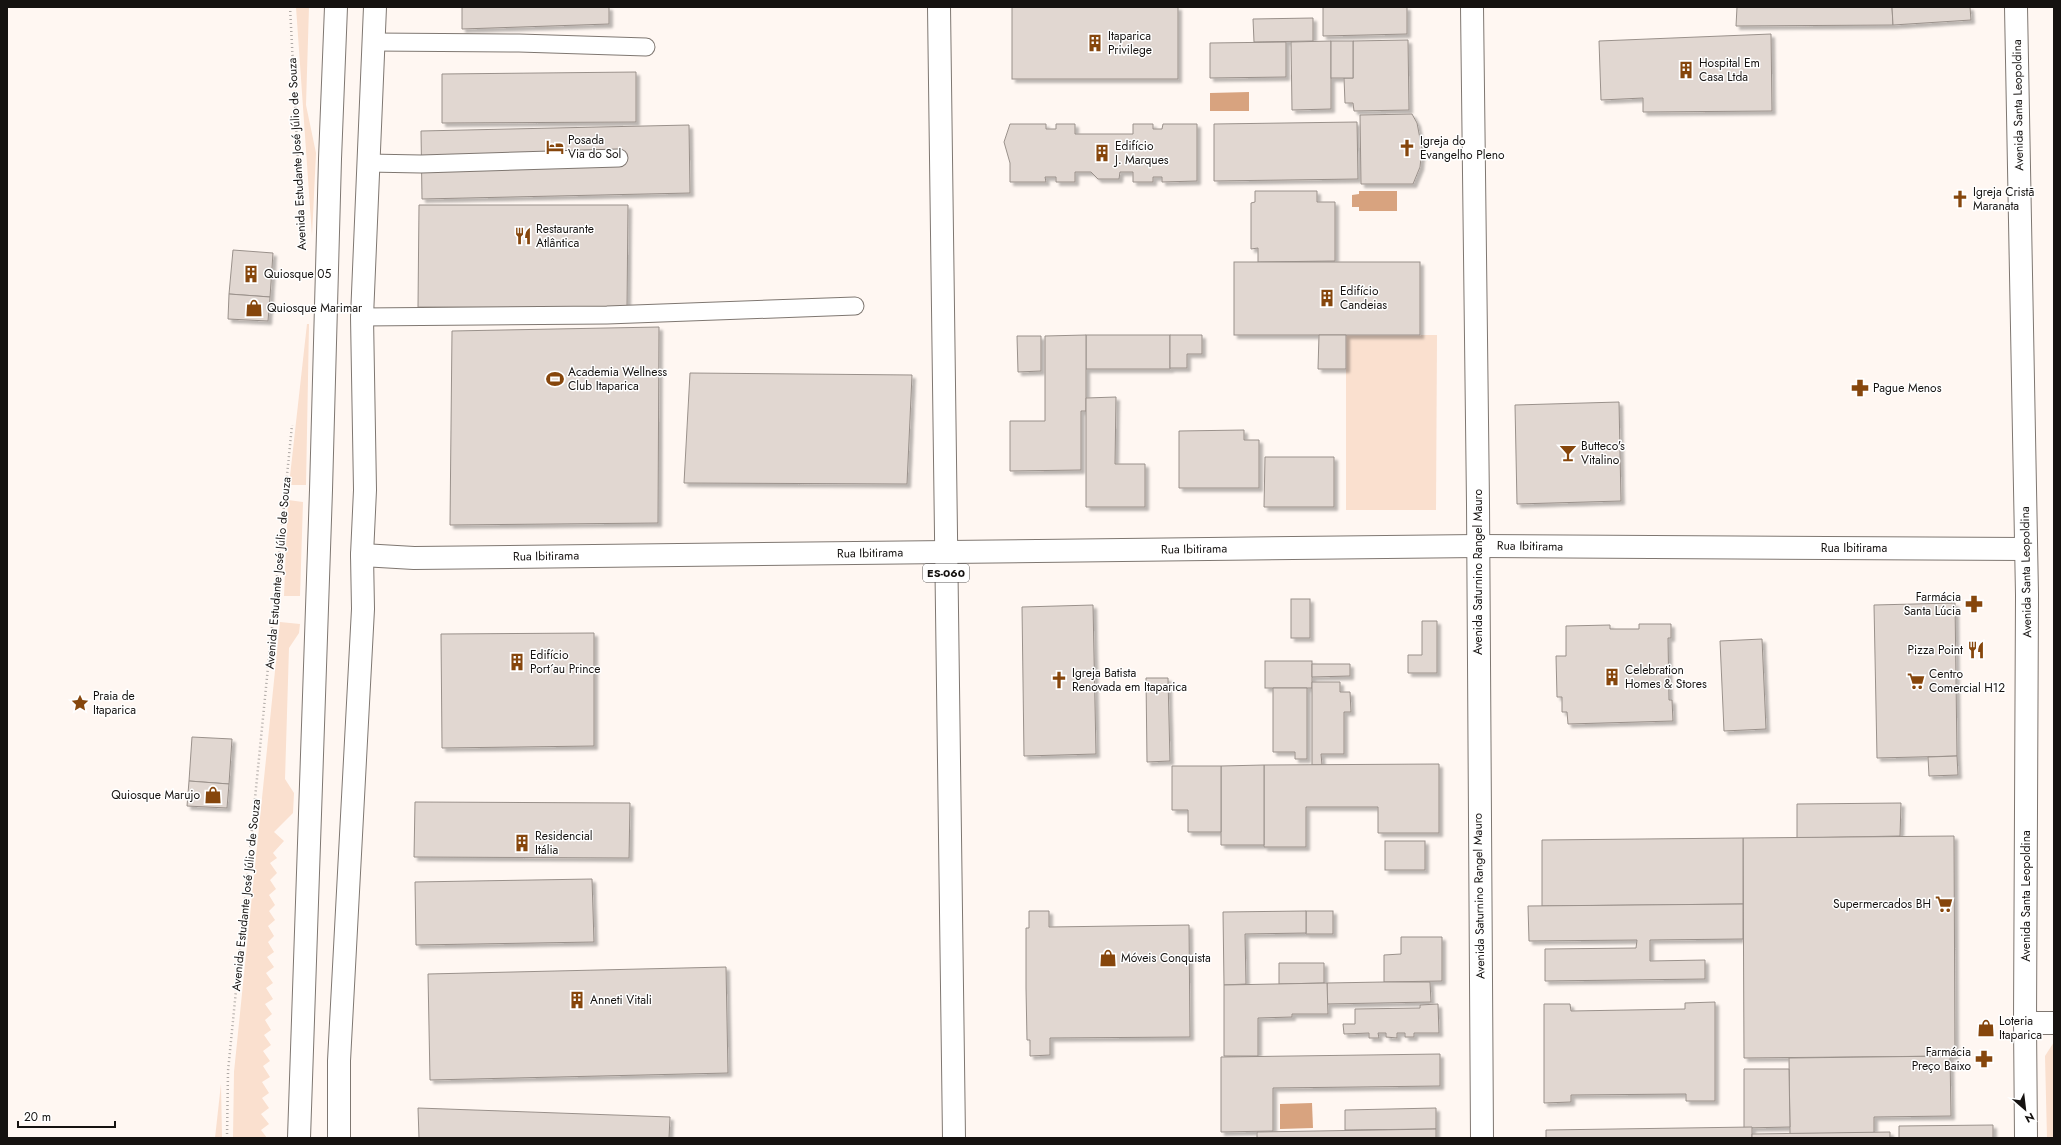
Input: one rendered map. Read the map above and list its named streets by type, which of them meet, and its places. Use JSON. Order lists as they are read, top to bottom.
{
  "streets": {
    "street": [
      "Avenida Santa Leopoldina",
      "Rua Ibitirama",
      "Avenida Saturnino Rangel Mauro",
      "ES-060"
    ],
    "path": ["Avenida Estudante José Júlio de Souza"]
  },
  "crossings": [
    ["Avenida Santa Leopoldina", "Rua Ibitirama"],
    ["Rua Ibitirama", "Avenida Saturnino Rangel Mauro"],
    ["Rua Ibitirama", "ES-060"]
  ],
  "places": {
    "building": [
      "Itaparica Privilege",
      "Hospital Em Casa Ltda",
      "Edifício J. Marques",
      "Quiosque 05",
      "Edifício Candeias",
      "Edifício Port´au Prince",
      "Celebration Homes & Stores",
      "Residencial Itália",
      "Anneti Vitali"
    ],
    "hotel": ["Posada Via do Sol"],
    "church": ["Igreja do Evangelho Pleno", "Igreja Cristã Maranata", "Igreja Batista Renovada em Itaparica"],
    "restaurant": ["Restaurante Atlântica", "Pizza Point"],
    "shop": [
      "Quiosque Marimar",
      "Quiosque Marujo",
      "Móveis Conquista",
      "Loteria Itaparica"
    ],
    "sports": ["Academia Wellness Club Itaparica"],
    "pharmacy": ["Pague Menos", "Farmácia Santa Lúcia", "Farmácia Preço Baixo"],
    "bar": ["Butteco's Vitalino"],
    "supermarket": ["Centro Comercial H12", "Supermercados BH"],
    "place": ["Praia de Itaparica"]
  },
  "scale_bar": "20 m",
  "north": "bottom right"
}
